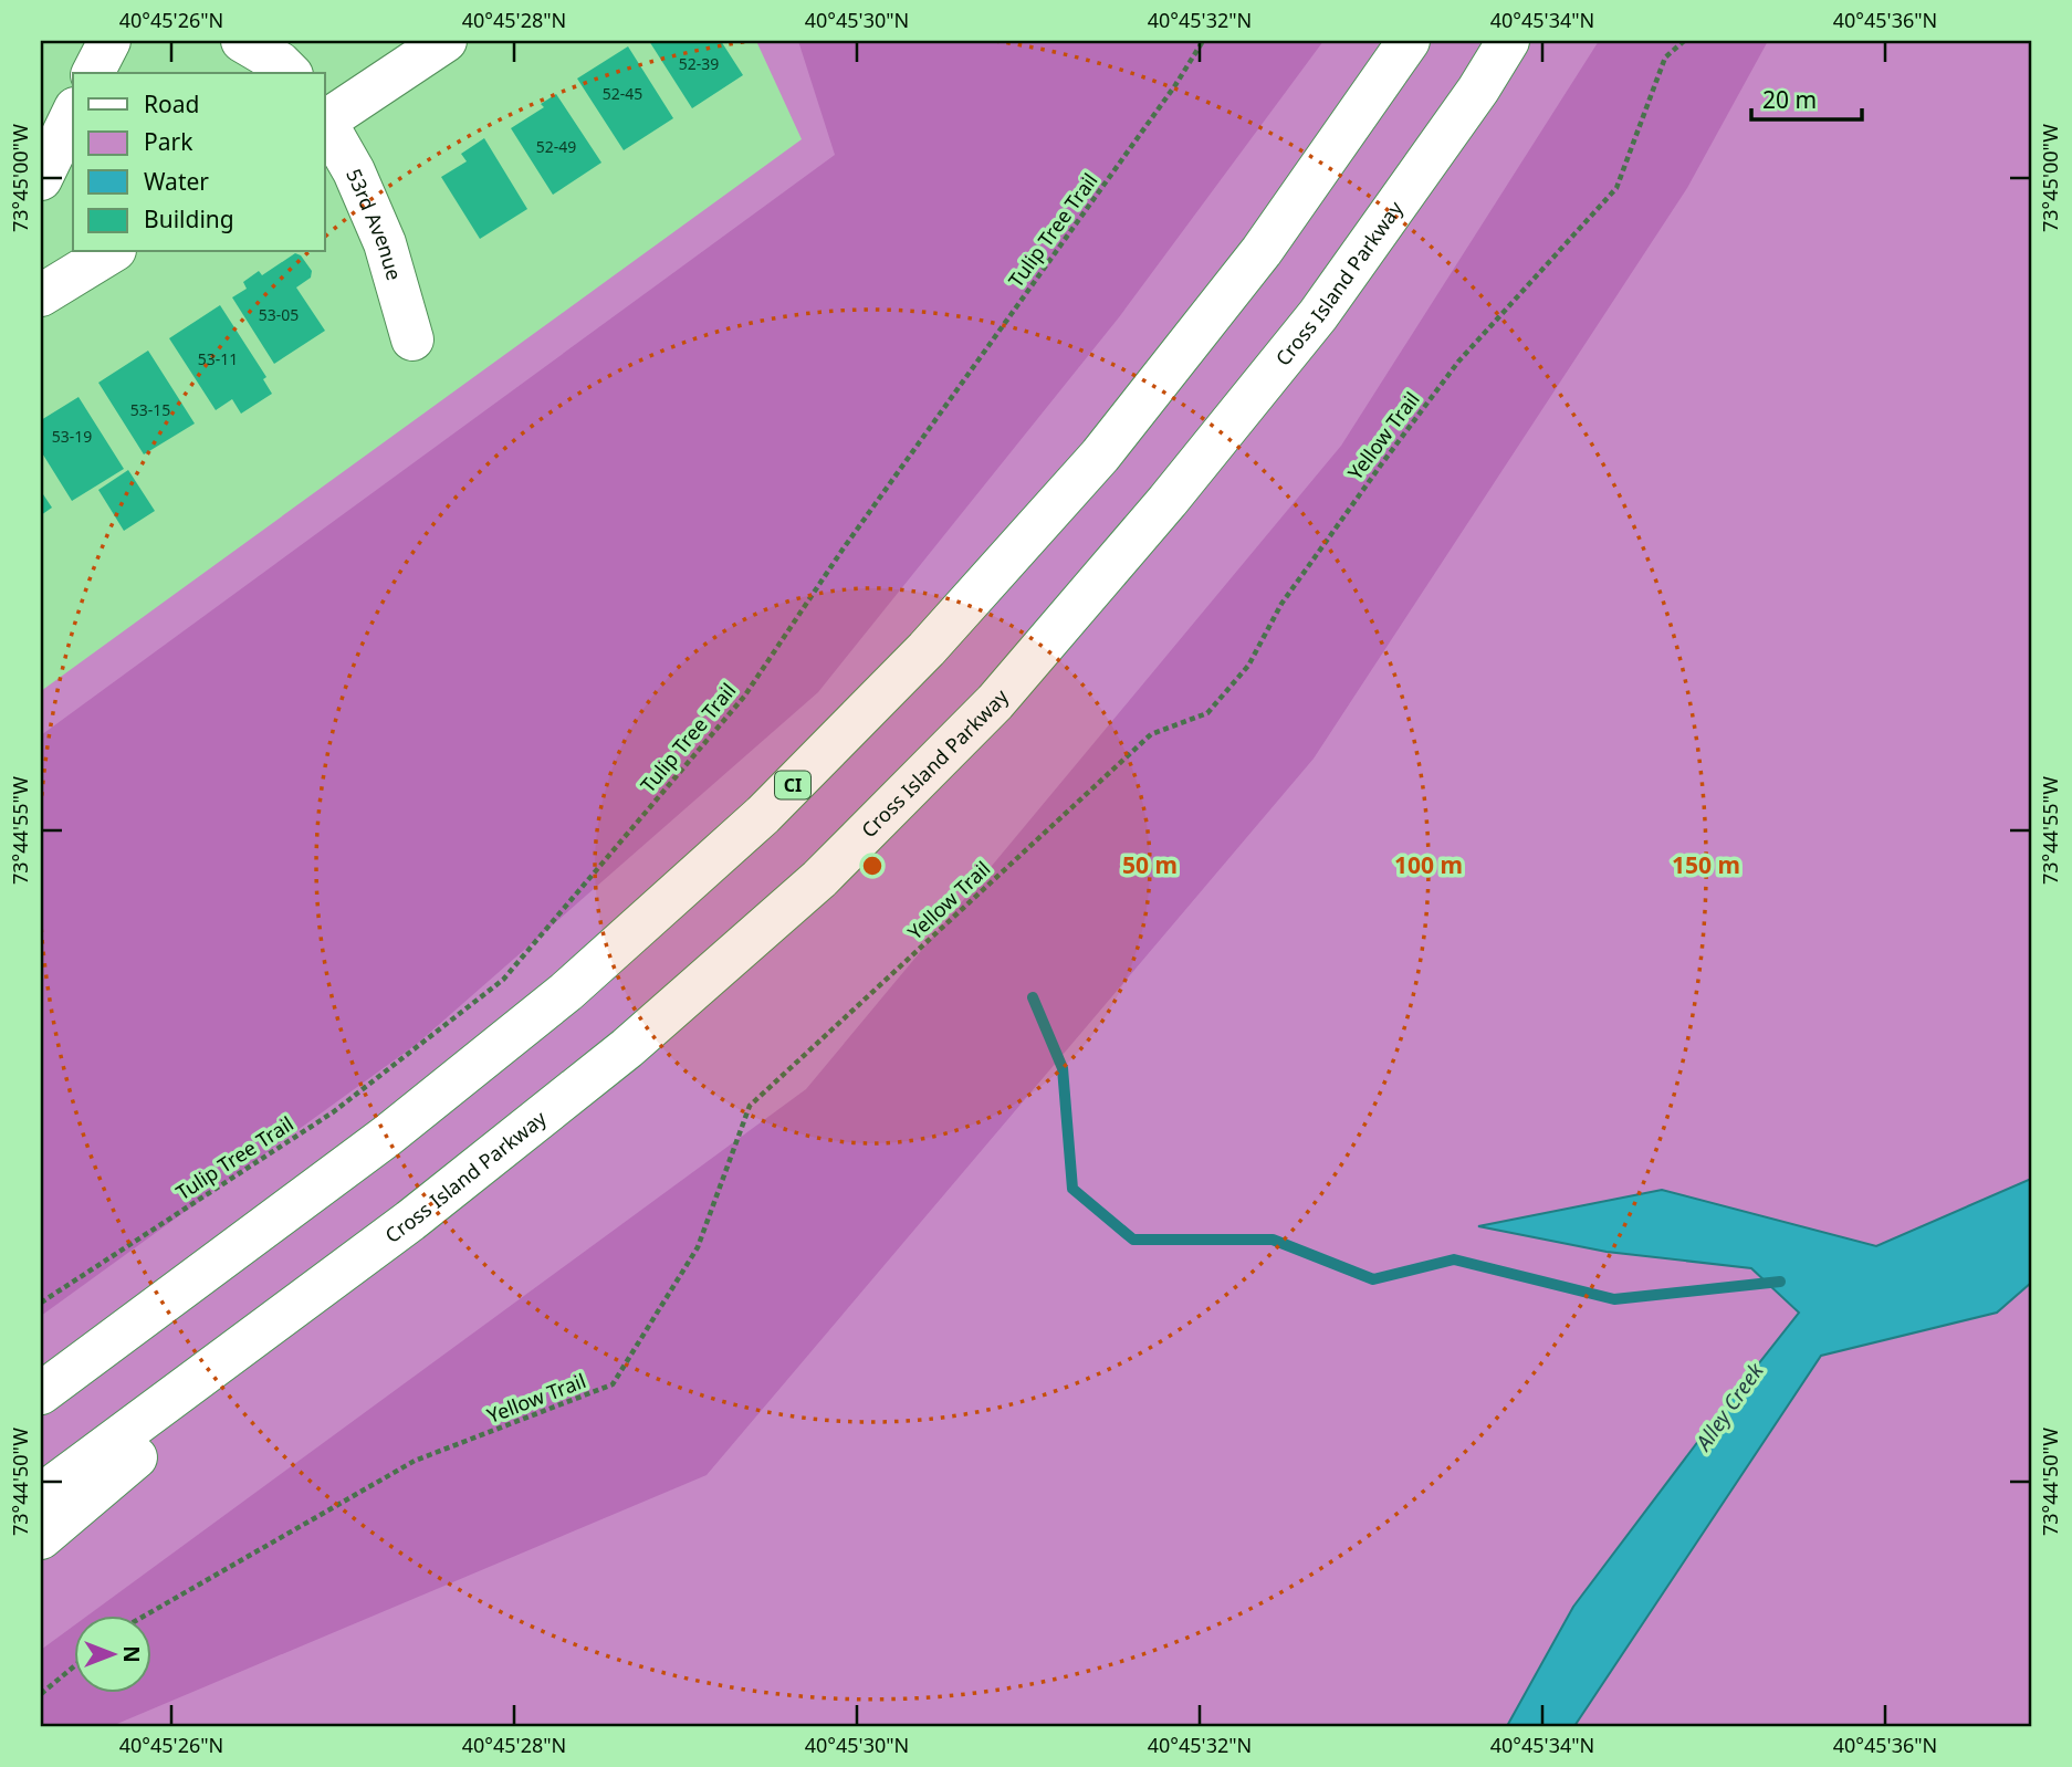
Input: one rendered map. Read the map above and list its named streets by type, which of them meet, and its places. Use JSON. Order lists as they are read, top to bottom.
{
  "streets": {
    "main road": ["53rd Avenue", "Cross Island Parkway", "CI"],
    "path": ["Tulip Tree Trail", "Yellow Trail"]
  },
  "water": ["Alley Creek"],
  "house_numbers": [
    "52-39",
    "52-45",
    "52-49",
    "53-05",
    "53-11",
    "53-15",
    "53-19"
  ],
  "legend": [
    "Road",
    "Park",
    "Water",
    "Building"
  ],
  "scale_bar": "20 m",
  "north": "right",
  "coordinates": [
    "40°45'26\"N",
    "40°45'28\"N",
    "40°45'30\"N",
    "40°45'32\"N",
    "40°45'34\"N",
    "40°45'36\"N",
    "73°45'00\"W",
    "73°44'55\"W",
    "73°44'50\"W"
  ],
  "rings": ["50 m", "100 m", "150 m"]
}
